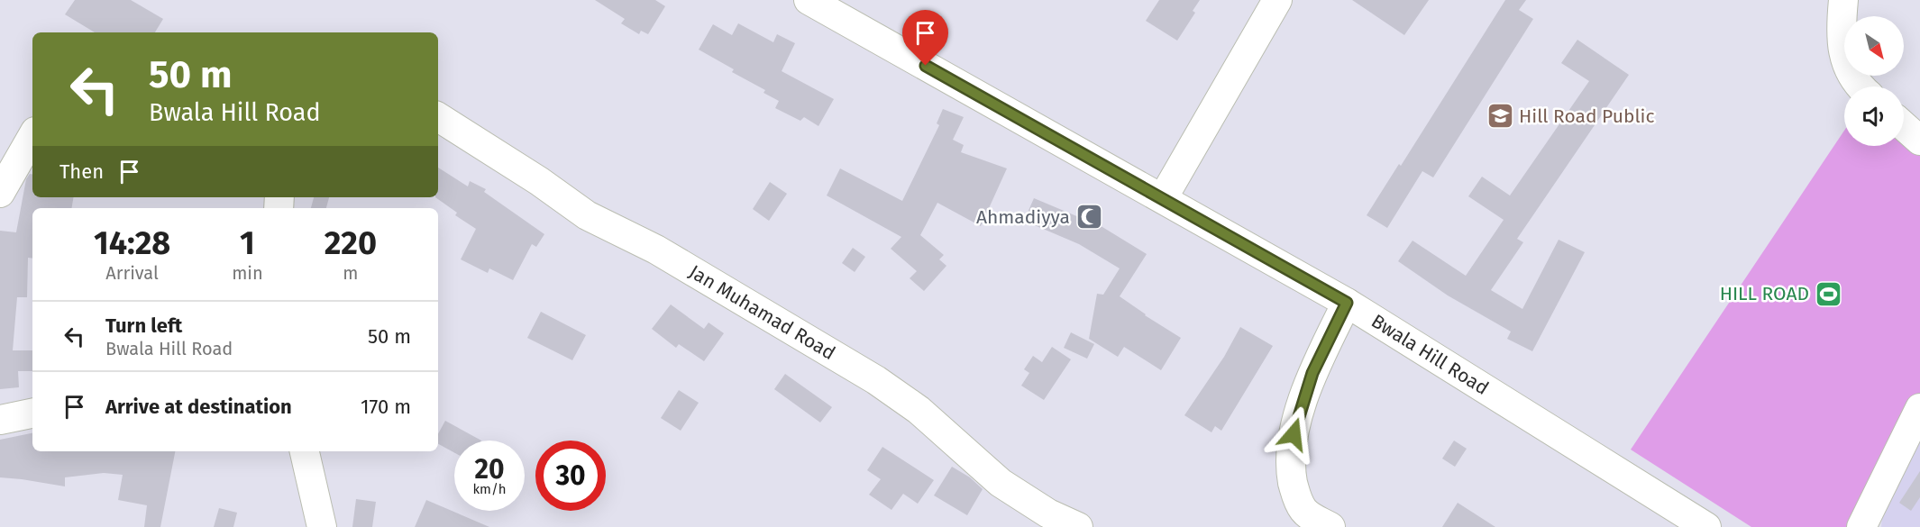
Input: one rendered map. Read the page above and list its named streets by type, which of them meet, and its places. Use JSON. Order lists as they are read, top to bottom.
{
  "streets": {
    "street": ["Jan Muhamad Road", "Bwala Hill Road"]
  },
  "places": {
    "school or university": ["Hill Road Public"],
    "mosque": ["Ahmadiyya"],
    "sports": ["HILL ROAD"]
  },
  "north": "bottom right",
  "page": {
    "turn": ["50 m", "Bwala Hill Road"],
    "then": "Then",
    "eta": [
      "14:28",
      "Arrival",
      "1",
      "min",
      "220",
      "m"
    ],
    "list": [
      {
        "name": "Turn left",
        "note": "Bwala Hill Road",
        "value": "50 m"
      },
      {
        "name": "Arrive at destination",
        "value": "170 m"
      }
    ],
    "speed": "20 km/h",
    "limit": "30"
  }
}
